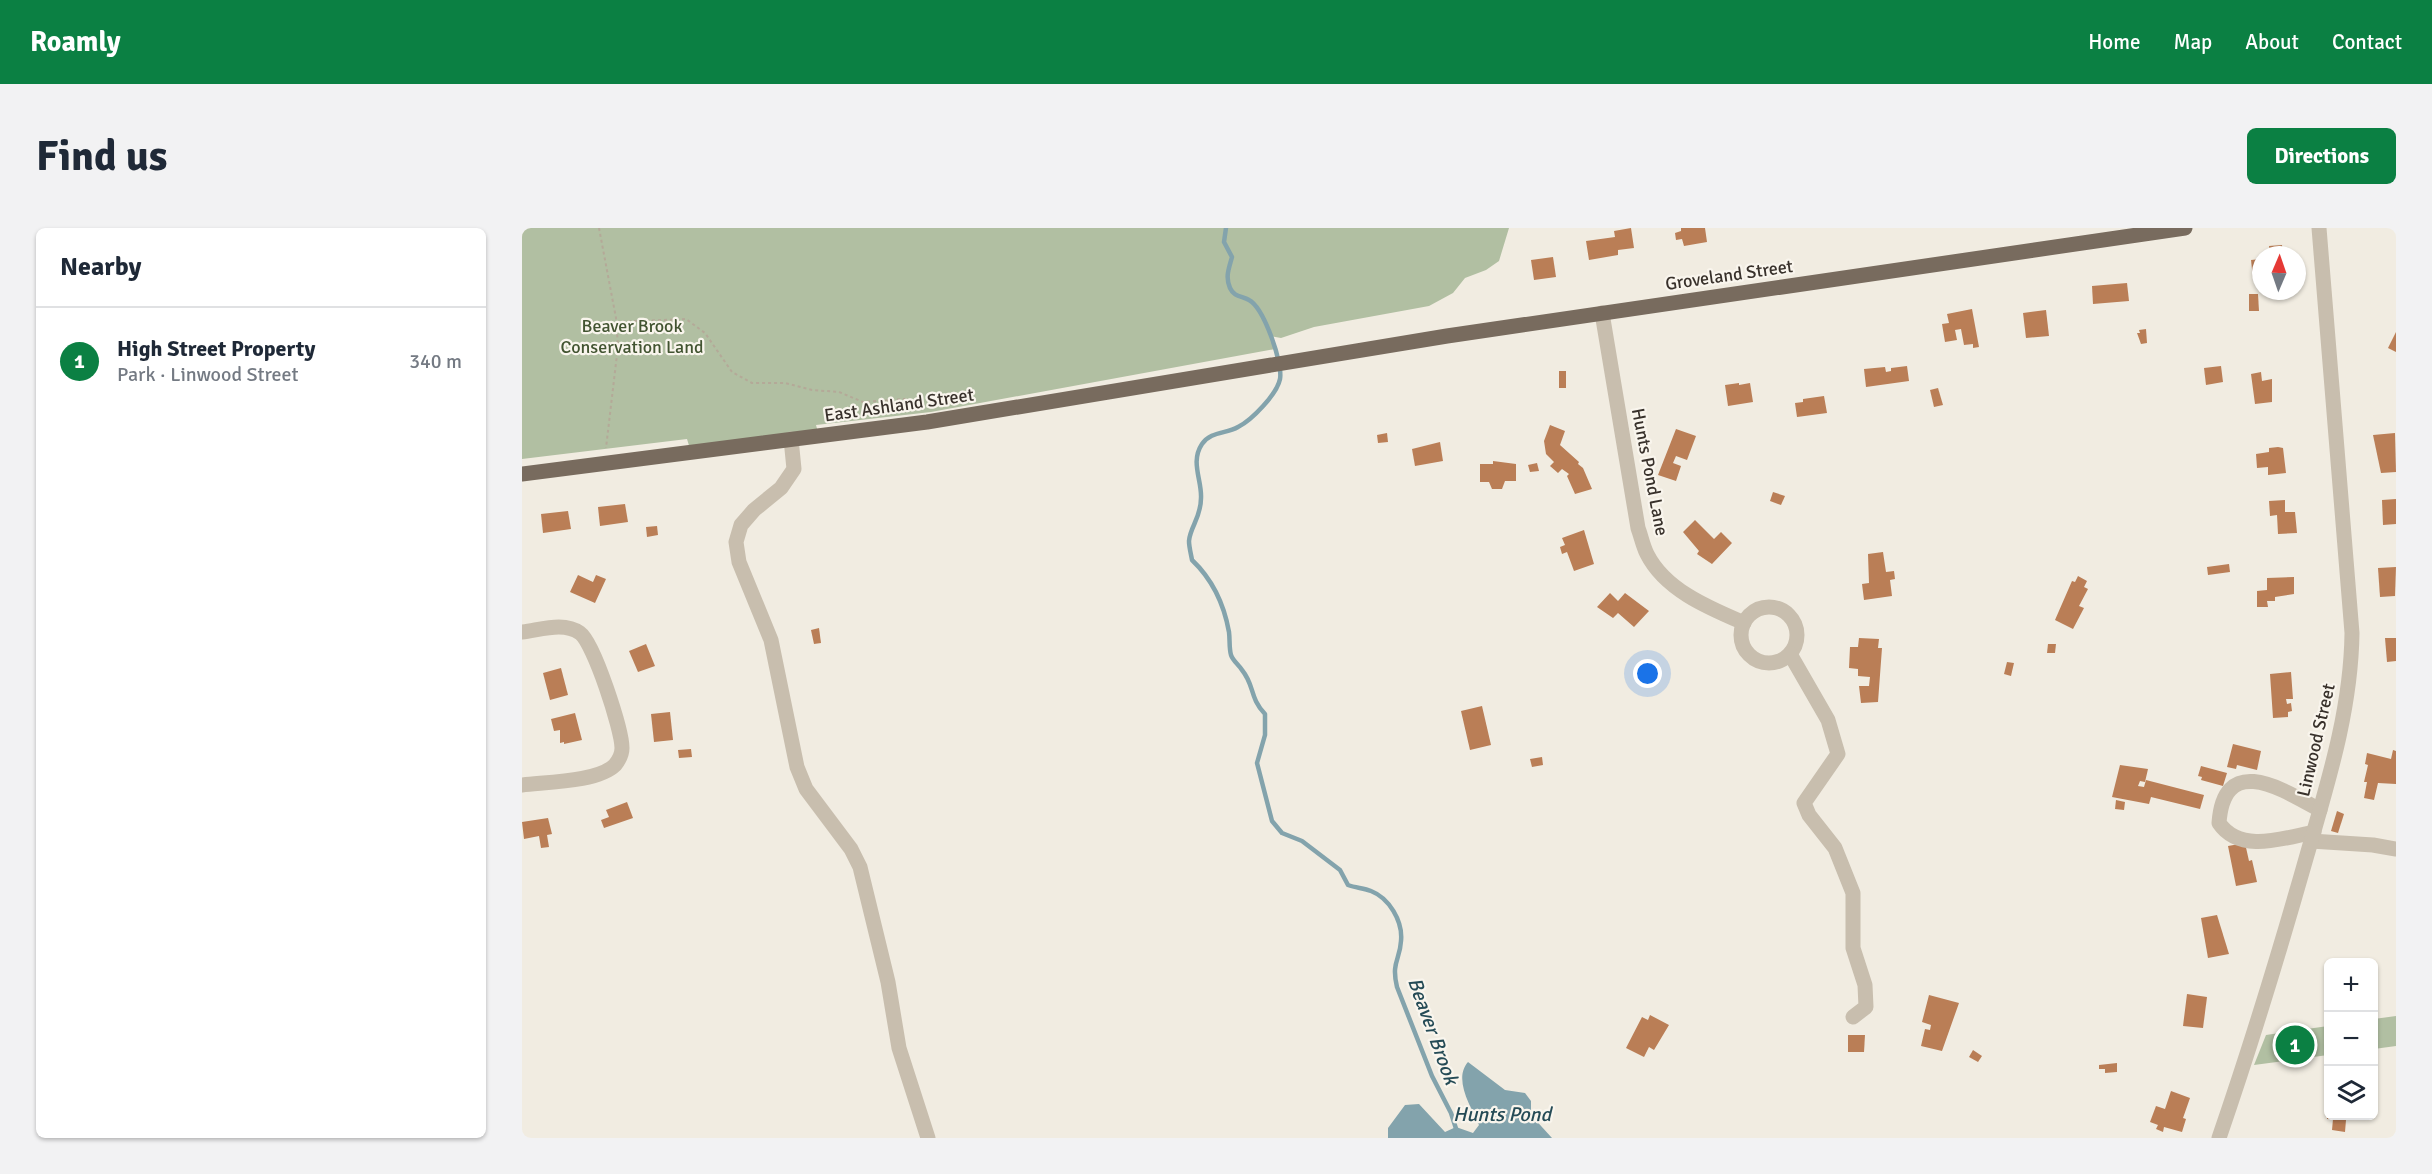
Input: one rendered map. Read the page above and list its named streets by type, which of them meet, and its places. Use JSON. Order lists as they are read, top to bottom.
{
  "streets": {
    "main road": ["Groveland Street", "East Ashland Street"],
    "street": ["Hunts Pond Lane", "Linwood Street"]
  },
  "crossings": [
    ["Groveland Street", "East Ashland Street"],
    ["Groveland Street", "Hunts Pond Lane"]
  ],
  "water": ["Beaver Brook", "Hunts Pond"],
  "parks": ["Beaver Brook Conservation Land"],
  "north": "top",
  "page": {
    "header": "Roamly",
    "nav": [
      "Home",
      "Map",
      "About",
      "Contact"
    ],
    "buttons": "Directions",
    "title": "Find us",
    "heading": "Nearby",
    "list": [
      {
        "mark": "1",
        "name": "High Street Property",
        "note": "Park · Linwood Street",
        "value": "340 m"
      }
    ],
    "map_buttons": ["+", "−"],
    "pins": "1"
  }
}
